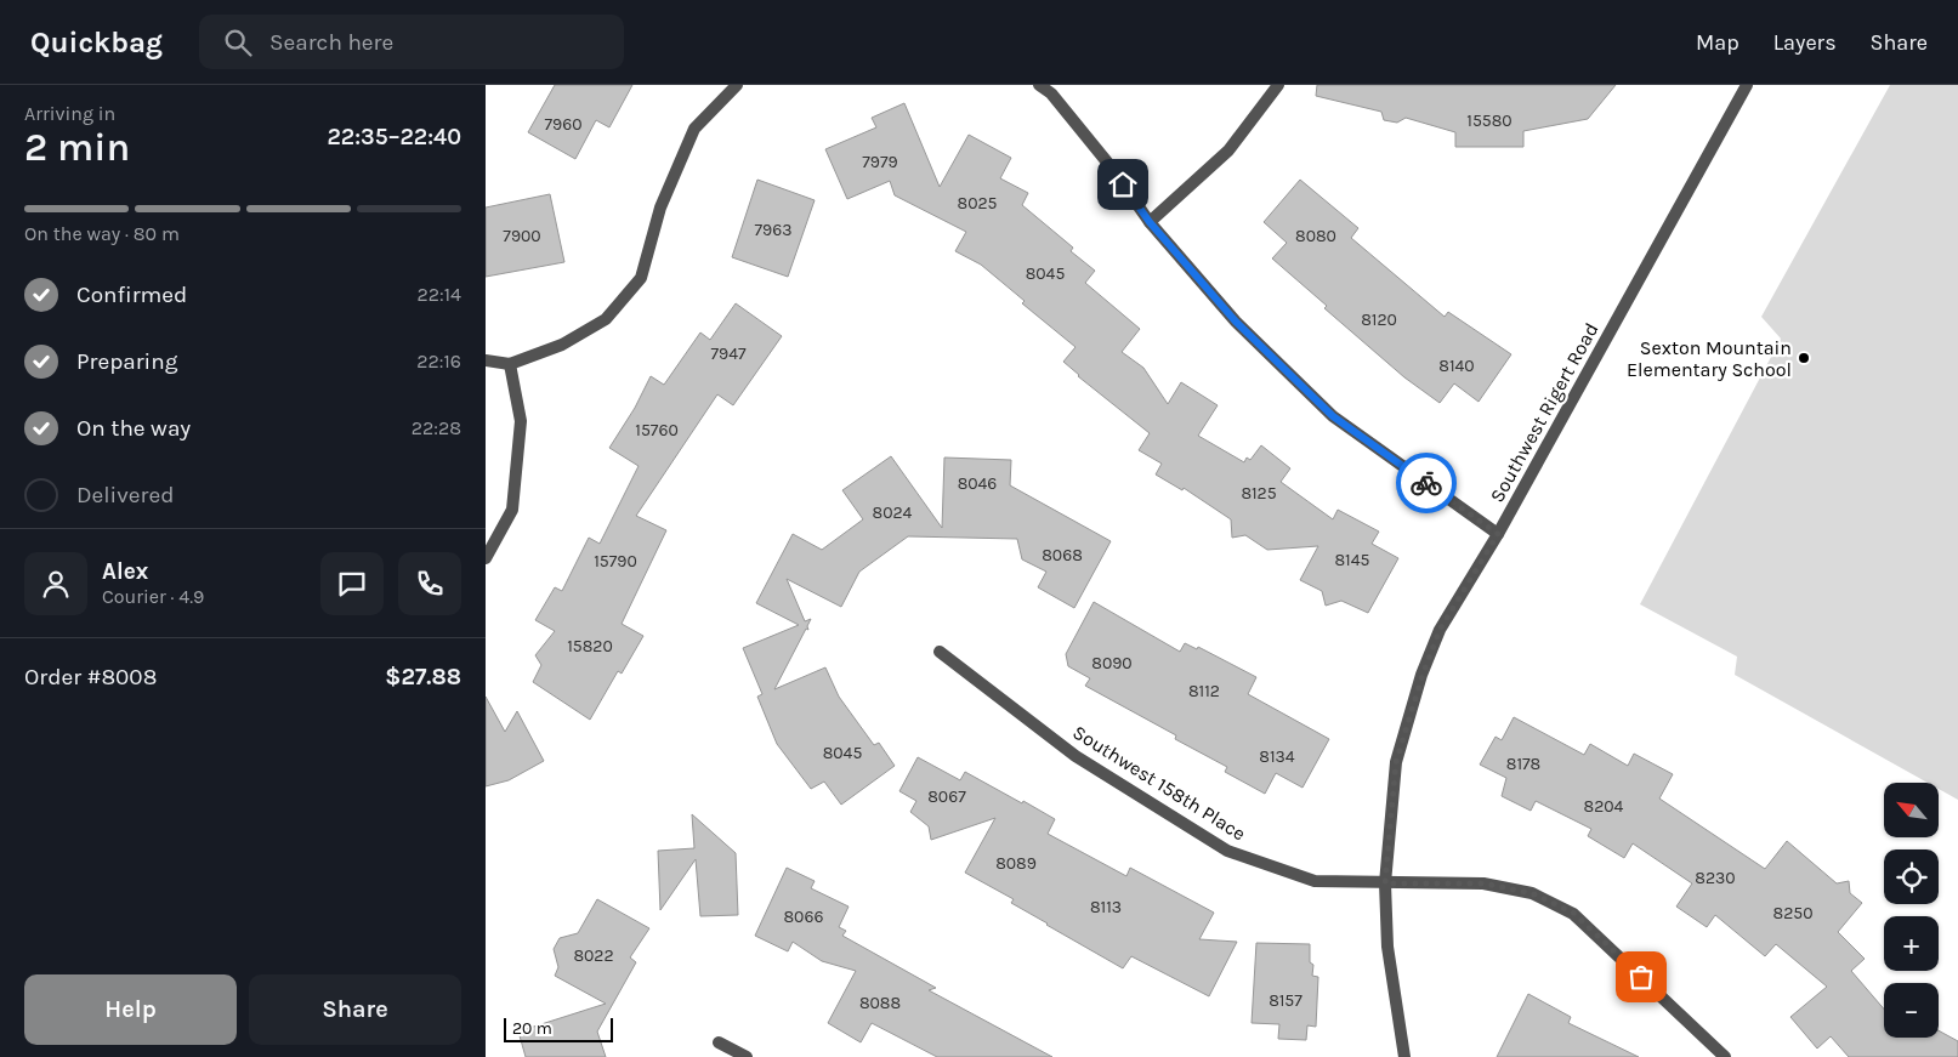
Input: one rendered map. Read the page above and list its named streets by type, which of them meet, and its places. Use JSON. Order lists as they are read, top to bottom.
{
  "streets": {
    "street": ["Southwest Rigert Road", "Southwest 158th Place"]
  },
  "crossings": [
    ["Southwest Rigert Road", "Southwest 158th Place"]
  ],
  "places": ["Sexton Mountain Elementary School"],
  "house_numbers": [
    "15580",
    "7960",
    "7979",
    "8025",
    "7963",
    "7900",
    "8080",
    "8045",
    "8120",
    "7947",
    "8140",
    "15760",
    "8046",
    "8125",
    "8024",
    "8068",
    "8145",
    "15790",
    "15820",
    "8090",
    "8112",
    "8045",
    "8134",
    "8178",
    "8067",
    "8204",
    "8089",
    "8230",
    "8113",
    "8250",
    "8066",
    "8022",
    "8157",
    "8088"
  ],
  "scale_bar": "20 m",
  "north": "top left",
  "page": {
    "header": "Quickbag",
    "search": "Search here",
    "nav": ["Map", "Layers", "Share"],
    "heading": ["2 min", "Arriving in", "22:35–22:40"],
    "panel": [
      "Alex",
      "Courier · 4.9",
      "Order #8008",
      "$27.88"
    ],
    "bar": "On the way · 80 m",
    "list": [
      ["Confirmed", "22:14"],
      ["Preparing", "22:16"],
      ["On the way", "22:28"],
      "Delivered"
    ],
    "map_buttons": ["+", "−"],
    "buttons": ["Help", "Share"],
    "scale": "20 m"
  }
}
